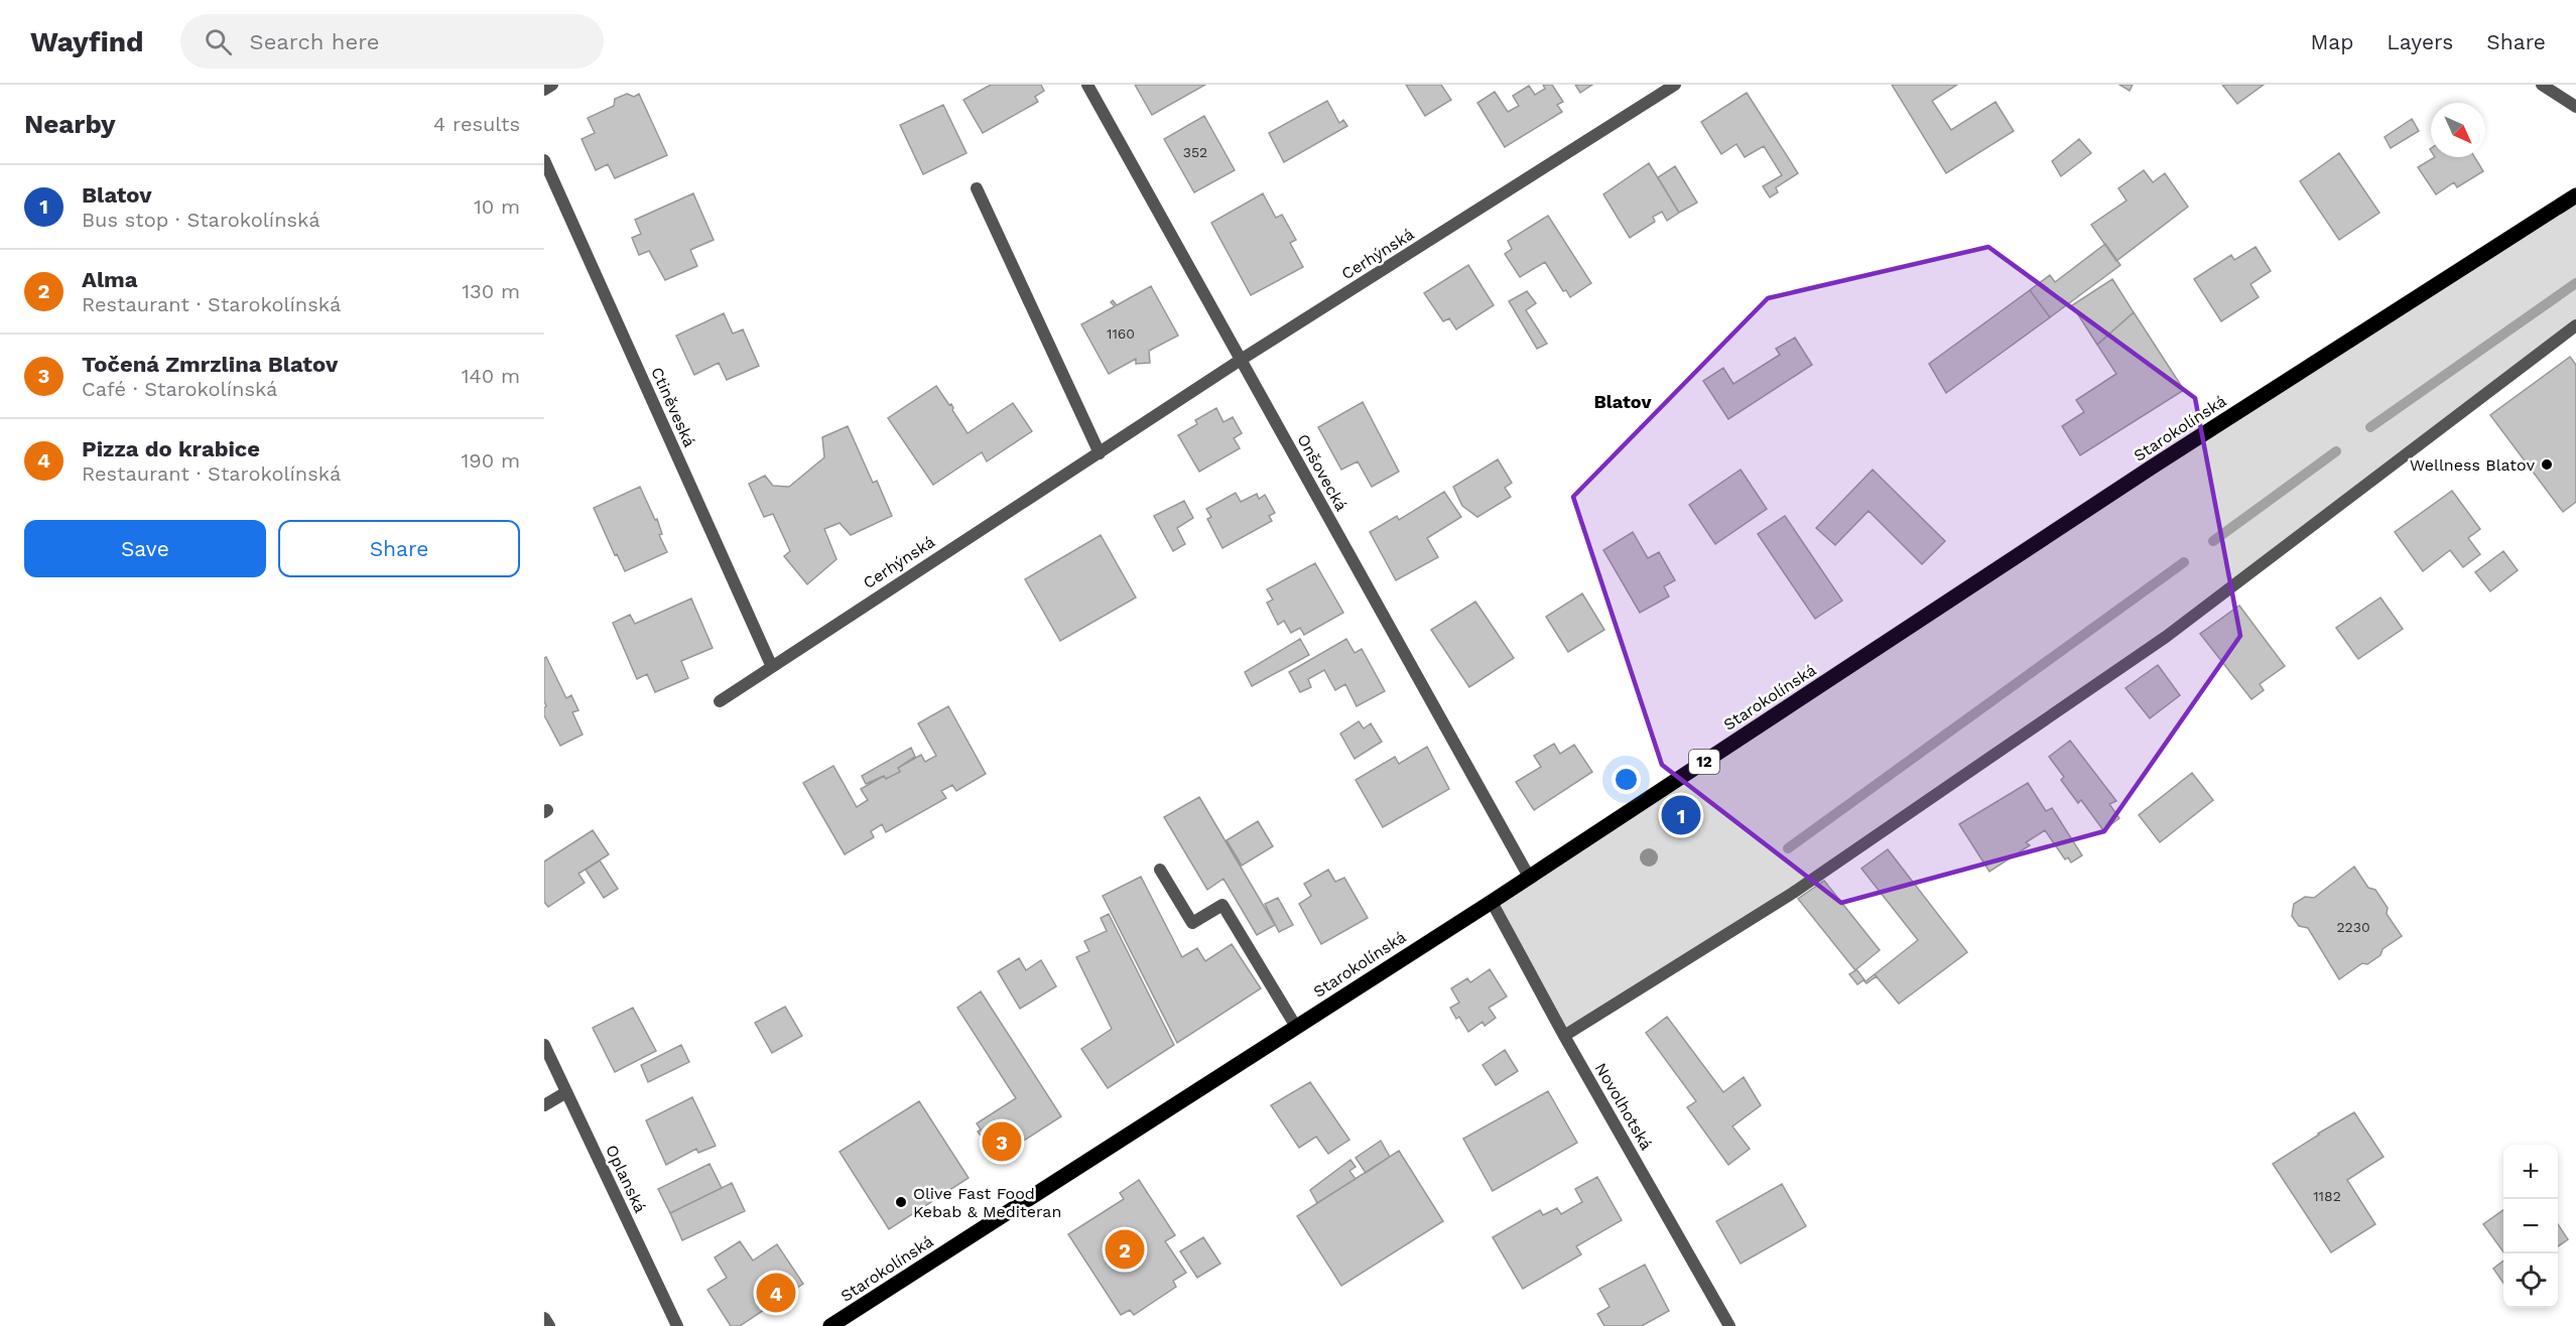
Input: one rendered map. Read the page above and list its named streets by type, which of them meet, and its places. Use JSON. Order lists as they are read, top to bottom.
{
  "streets": {
    "main road": ["Starokolínská", "12"],
    "street": [
      "Cerhýnská",
      "Ctiněveská",
      "Onšovecká",
      "Novolhotská",
      "Oplanská"
    ]
  },
  "crossings": [
    ["Cerhýnská", "Ctiněveská"],
    ["Cerhýnská", "Onšovecká"],
    ["Starokolínská", "Onšovecká"],
    ["Starokolínská", "Novolhotská"]
  ],
  "districts": ["Blatov"],
  "places": ["Wellness Blatov", "Olive Fast Food Kebab & Mediteran"],
  "house_numbers": [
    "352",
    "1160",
    "2230",
    "1182"
  ],
  "north": "bottom right",
  "page": {
    "header": "Wayfind",
    "search": "Search here",
    "nav": ["Map", "Layers", "Share"],
    "heading": ["Nearby", "4 results"],
    "list": [
      {
        "mark": "1",
        "name": "Blatov",
        "note": "Bus stop · Starokolínská",
        "value": "10 m"
      },
      {
        "mark": "2",
        "name": "Alma",
        "note": "Restaurant · Starokolínská",
        "value": "130 m"
      },
      {
        "mark": "3",
        "name": "Točená Zmrzlina Blatov",
        "note": "Café · Starokolínská",
        "value": "140 m"
      },
      {
        "mark": "4",
        "name": "Pizza do krabice",
        "note": "Restaurant · Starokolínská",
        "value": "190 m"
      }
    ],
    "buttons": ["Save", "Share"],
    "pins": [
      "1",
      "3",
      "2",
      "4"
    ],
    "map_buttons": ["+", "−"]
  }
}
